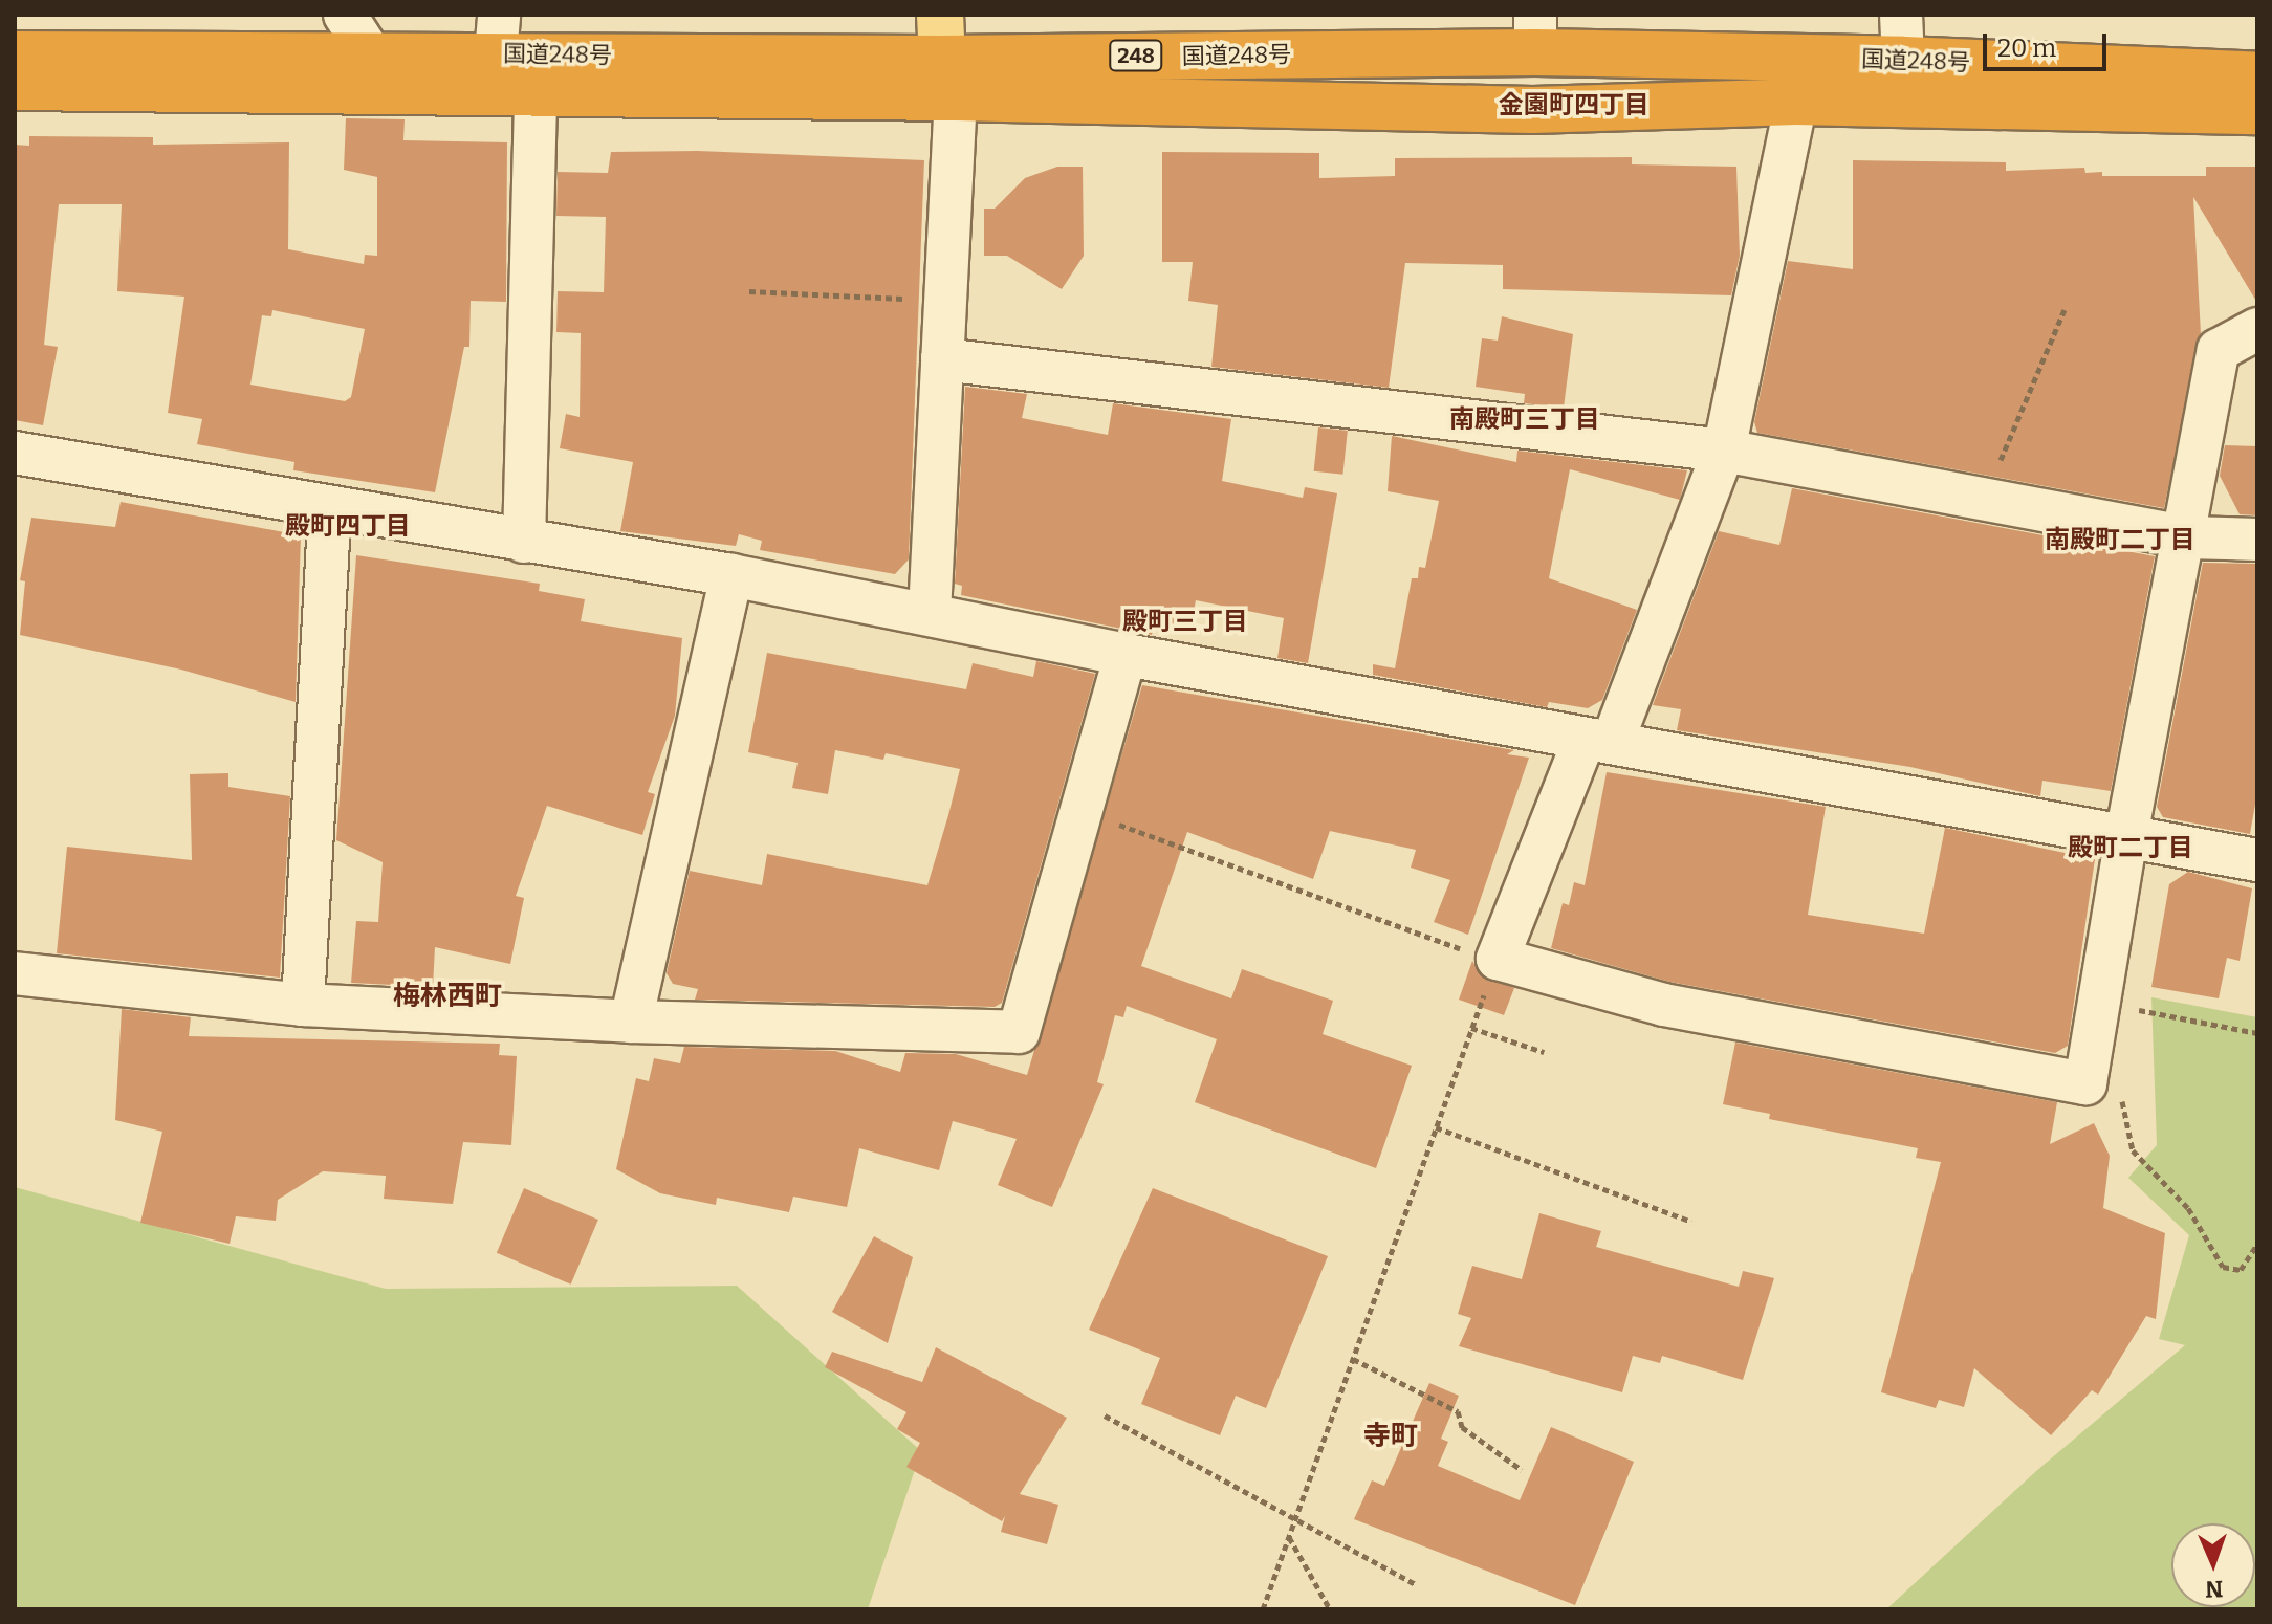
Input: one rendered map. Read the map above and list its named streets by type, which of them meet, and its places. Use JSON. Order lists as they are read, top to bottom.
{
  "streets": {
    "highway": ["国道248号", "248"]
  },
  "districts": [
    "金園町四丁目",
    "南殿町三丁目",
    "殿町四丁目",
    "南殿町二丁目",
    "殿町三丁目",
    "殿町二丁目",
    "梅林西町",
    "寺町"
  ],
  "scale_bar": "20 m",
  "north": "bottom"
}
